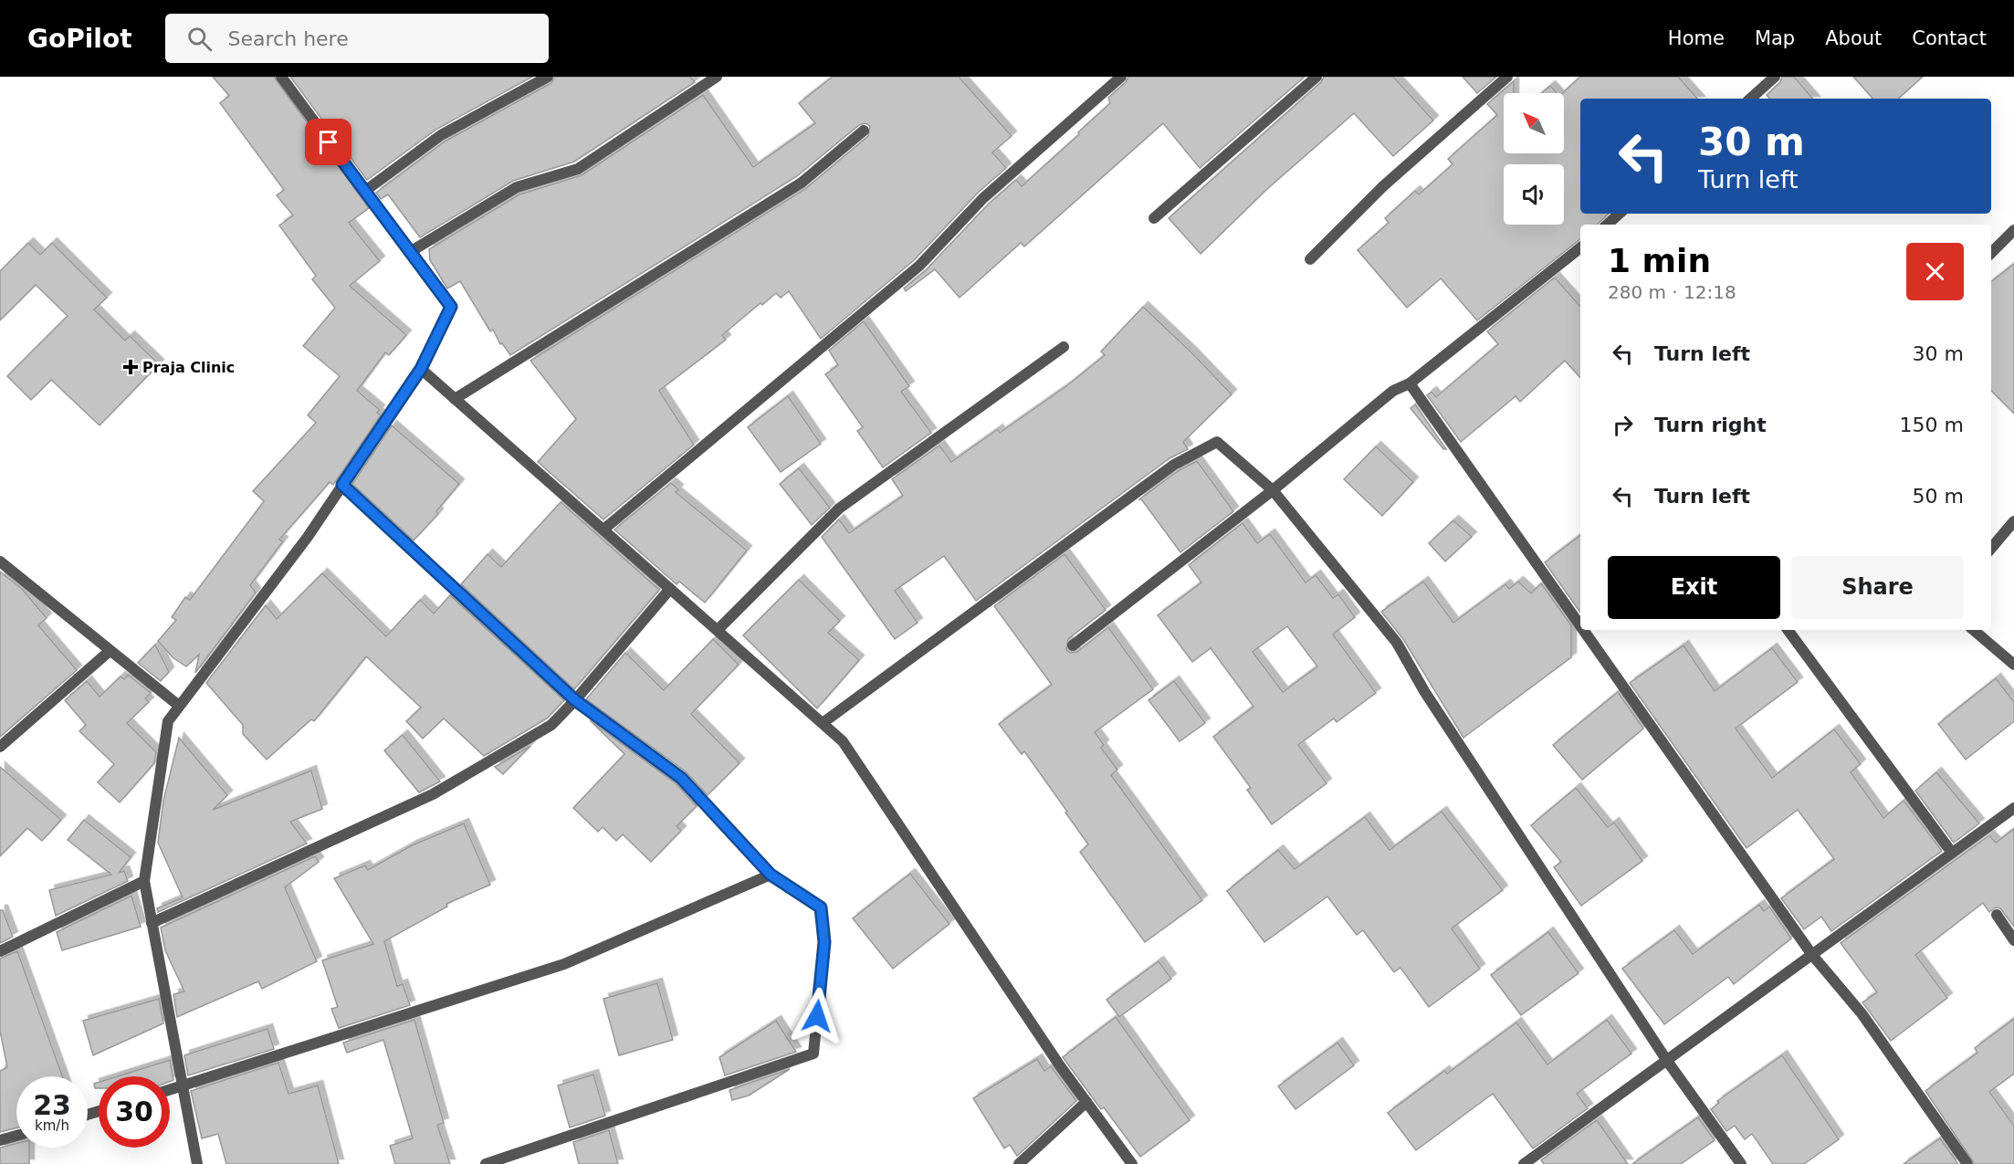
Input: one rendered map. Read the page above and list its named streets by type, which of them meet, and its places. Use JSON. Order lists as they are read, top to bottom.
{
  "places": {
    "health": ["Praja Clinic"]
  },
  "north": "top left",
  "page": {
    "header": "GoPilot",
    "search": "Search here",
    "nav": [
      "Home",
      "Map",
      "About",
      "Contact"
    ],
    "turn": ["30 m", "Turn left"],
    "heading": ["1 min", "280 m · 12:18"],
    "list": [
      {
        "name": "Turn left",
        "value": "30 m"
      },
      {
        "name": "Turn right",
        "value": "150 m"
      },
      {
        "name": "Turn left",
        "value": "50 m"
      }
    ],
    "buttons": ["Exit", "Share"],
    "speed": "23 km/h",
    "limit": "30"
  }
}
